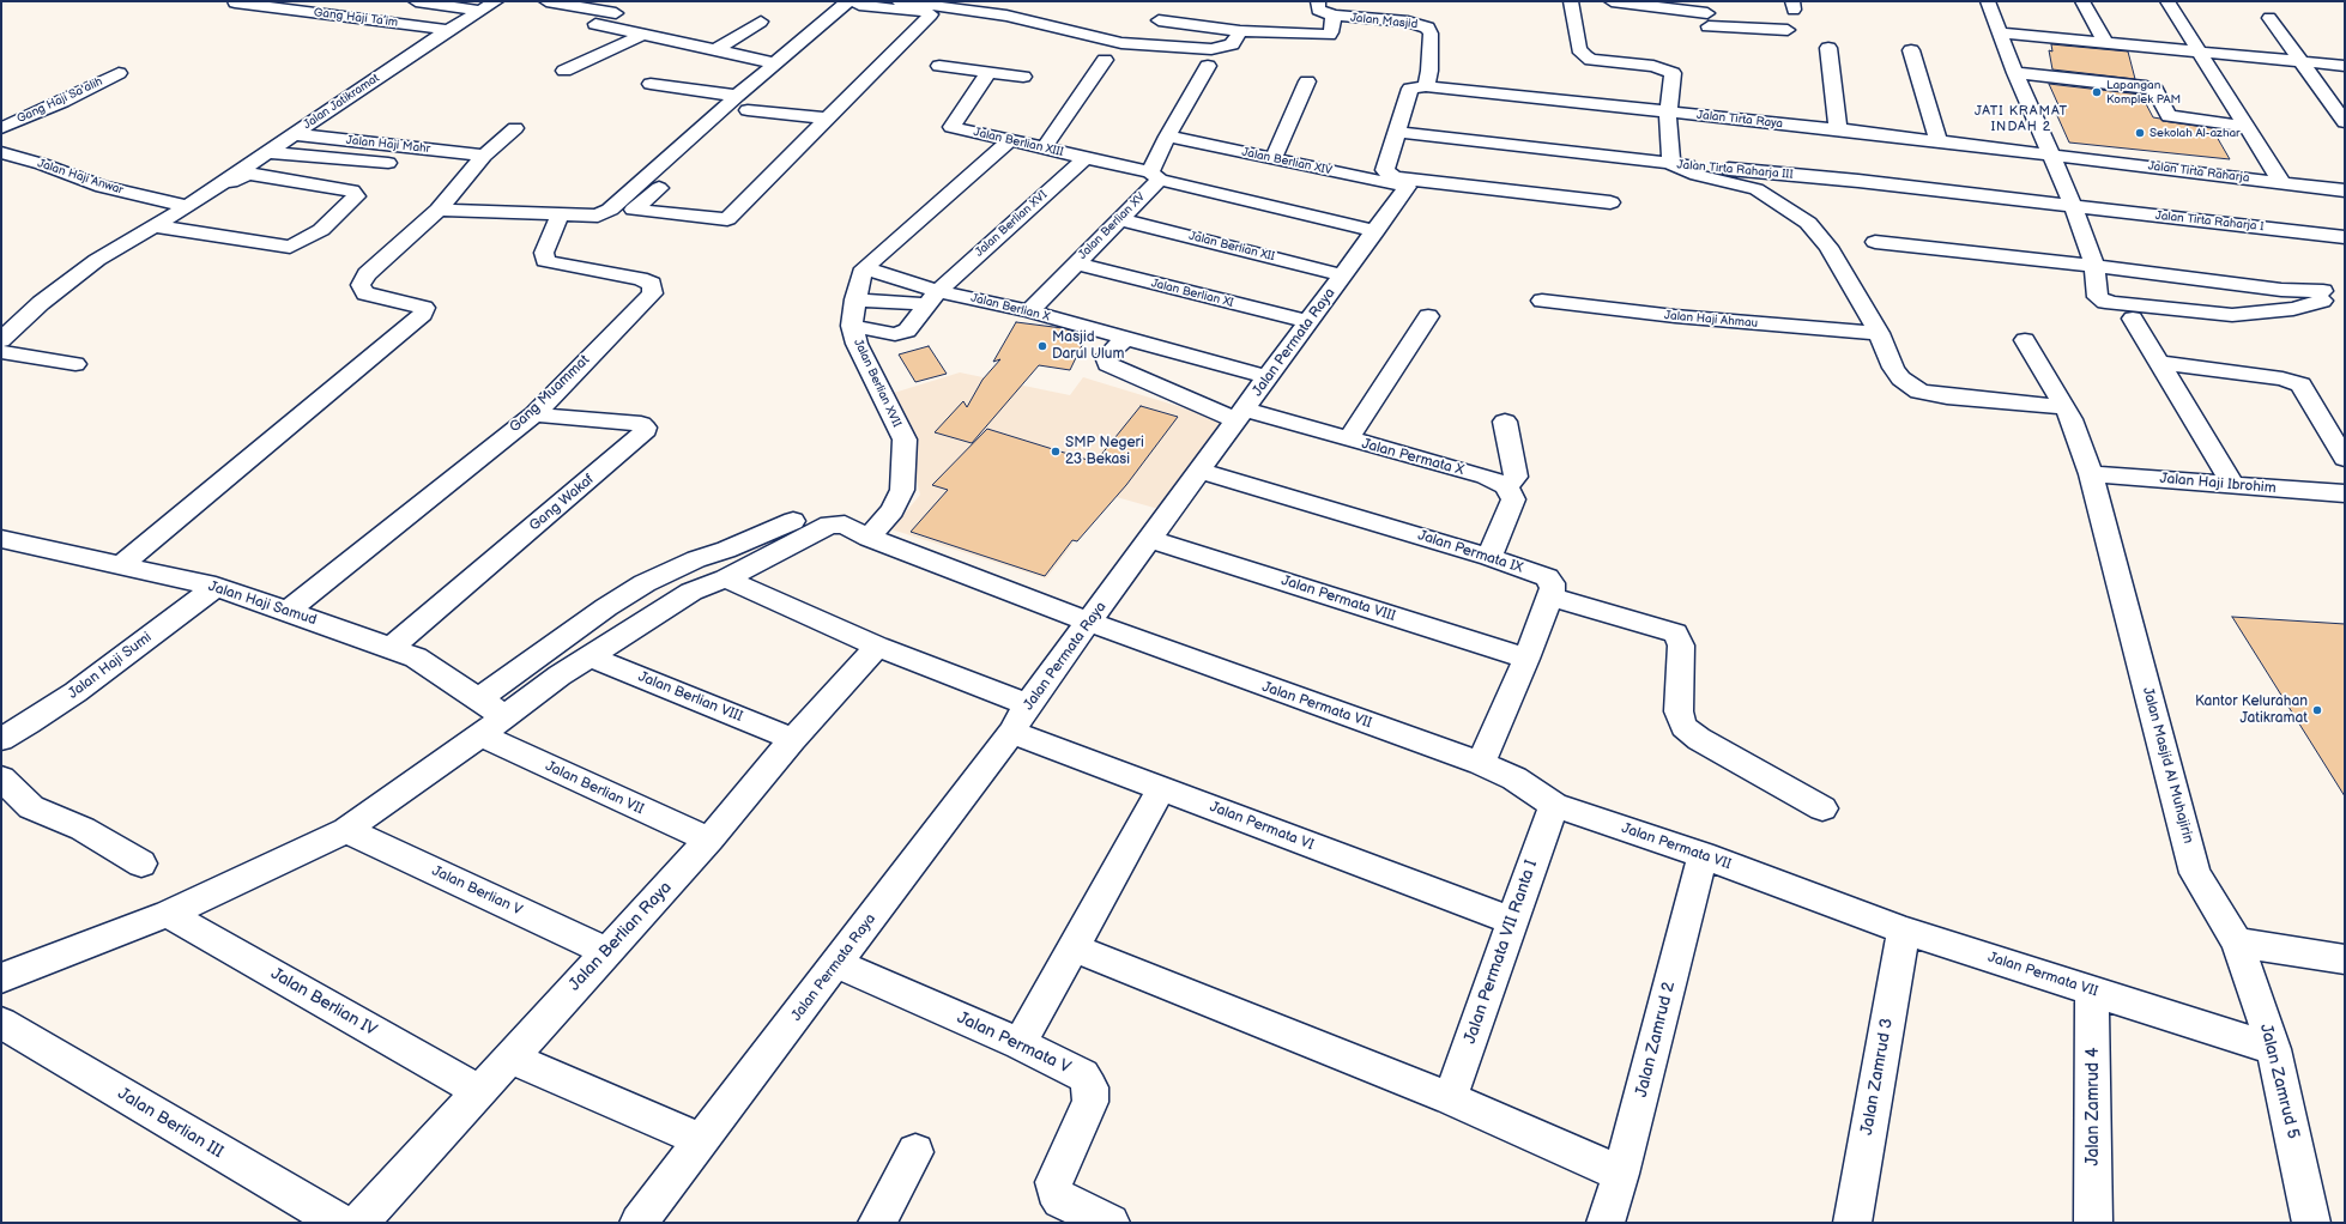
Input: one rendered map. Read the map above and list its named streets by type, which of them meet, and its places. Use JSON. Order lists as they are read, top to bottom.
{
  "streets": {
    "street": [
      "Gang Haji Ta’im",
      "Jalan Masjid",
      "Gang Haji Sa'alih",
      "Jalan Jatikramat",
      "Jalan Tirta Raya",
      "Jalan Berlian XIII",
      "Jalan Haji Mahr",
      "Jalan Berlian XIV",
      "Jalan Tirta Raharja III",
      "Jalan Tirta Raharja",
      "Jalan Haji Anwar",
      "Jalan Tirta Raharja I",
      "Jalan Berlian XVI",
      "Jalan Berlian XV",
      "Jalan Berlian XII",
      "Jalan Berlian XI",
      "Jalan Berlian X",
      "Jalan Haji Ahmau",
      "Jalan Permata Raya",
      "Jalan Berlian XVII",
      "Gang Muammat",
      "Jalan Permata X",
      "Jalan Haji Ibrohim",
      "Gang Wakaf",
      "Jalan Permata IX",
      "Jalan Permata VIII",
      "Jalan Haji Samud",
      "Jalan Haji Sumi",
      "Jalan Berlian VIII",
      "Jalan Permata VII",
      "Jalan Masjid Al Muhajirin",
      "Jalan Berlian VII",
      "Jalan Permata VI",
      "Jalan Berlian V",
      "Jalan Berlian Raya",
      "Jalan Permata VII Ranta I",
      "Jalan Berlian IV",
      "Jalan Zamrud 2",
      "Jalan Permata V",
      "Jalan Zamrud 3",
      "Jalan Zamrud 5",
      "Jalan Zamrud 4",
      "Jalan Berlian III"
    ]
  },
  "crossings": [
    ["Gang Haji Ta’im", "Jalan Jatikramat"],
    ["Jalan Masjid", "Jalan Tirta Raya"],
    ["Jalan Jatikramat", "Jalan Haji Mahr"],
    ["Jalan Jatikramat", "Jalan Haji Anwar"],
    ["Jalan Tirta Raya", "Jalan Tirta Raharja"],
    ["Jalan Berlian XIII", "Jalan Berlian XVI"],
    ["Jalan Berlian XIII", "Jalan Berlian XV"],
    ["Jalan Berlian XIII", "Jalan Permata Raya"],
    ["Jalan Berlian XIV", "Jalan Berlian XV"],
    ["Jalan Berlian XIV", "Jalan Permata Raya"],
    ["Jalan Tirta Raharja III", "Jalan Tirta Raharja I"],
    ["Jalan Berlian XVI", "Jalan Berlian X"],
    ["Jalan Berlian XVI", "Jalan Berlian XVII"],
    ["Jalan Berlian XV", "Jalan Berlian XII"],
    ["Jalan Berlian XV", "Jalan Berlian XI"],
    ["Jalan Berlian XV", "Jalan Berlian X"],
    ["Jalan Berlian XII", "Jalan Permata Raya"],
    ["Jalan Berlian XI", "Jalan Permata Raya"],
    ["Jalan Berlian X", "Jalan Permata Raya"],
    ["Jalan Berlian X", "Jalan Berlian XVII"],
    ["Jalan Berlian X", "Jalan Permata X"],
    ["Jalan Permata Raya", "Jalan Permata X"],
    ["Jalan Permata Raya", "Jalan Permata IX"],
    ["Jalan Permata Raya", "Jalan Permata VIII"],
    ["Jalan Permata Raya", "Jalan Permata VII"],
    ["Jalan Permata Raya", "Jalan Permata VI"],
    ["Jalan Permata Raya", "Jalan Permata V"],
    ["Jalan Berlian XVII", "Jalan Permata VII"],
    ["Gang Muammat", "Gang Wakaf"],
    ["Gang Muammat", "Jalan Haji Samud"],
    ["Jalan Haji Ibrohim", "Jalan Masjid Al Muhajirin"],
    ["Gang Wakaf", "Jalan Haji Samud"],
    ["Jalan Haji Samud", "Jalan Haji Sumi"],
    ["Jalan Haji Samud", "Jalan Permata VII"],
    ["Jalan Berlian VIII", "Jalan Permata VII"],
    ["Jalan Berlian VIII", "Jalan Berlian Raya"],
    ["Jalan Permata VII", "Jalan Berlian VII"],
    ["Jalan Permata VII", "Jalan Berlian V"],
    ["Jalan Permata VII", "Jalan Permata VII Ranta I"],
    ["Jalan Permata VII", "Jalan Berlian IV"],
    ["Jalan Permata VII", "Jalan Zamrud 2"],
    ["Jalan Permata VII", "Jalan Zamrud 3"],
    ["Jalan Permata VII", "Jalan Zamrud 5"],
    ["Jalan Permata VII", "Jalan Zamrud 4"],
    ["Jalan Masjid Al Muhajirin", "Jalan Zamrud 5"],
    ["Jalan Berlian VII", "Jalan Berlian Raya"],
    ["Jalan Permata VI", "Jalan Permata VII Ranta I"],
    ["Jalan Berlian V", "Jalan Berlian Raya"],
    ["Jalan Berlian Raya", "Jalan Berlian IV"]
  ],
  "districts": ["JATI KRAMAT INDAH 2"],
  "places": [
    "Lapangan Komplek PAM",
    "Sekolah Al-azhar",
    "Masjid Darul Ulum",
    "SMP Negeri 23 Bekasi",
    "Kantor Kelurahan Jatikramat"
  ]
}
